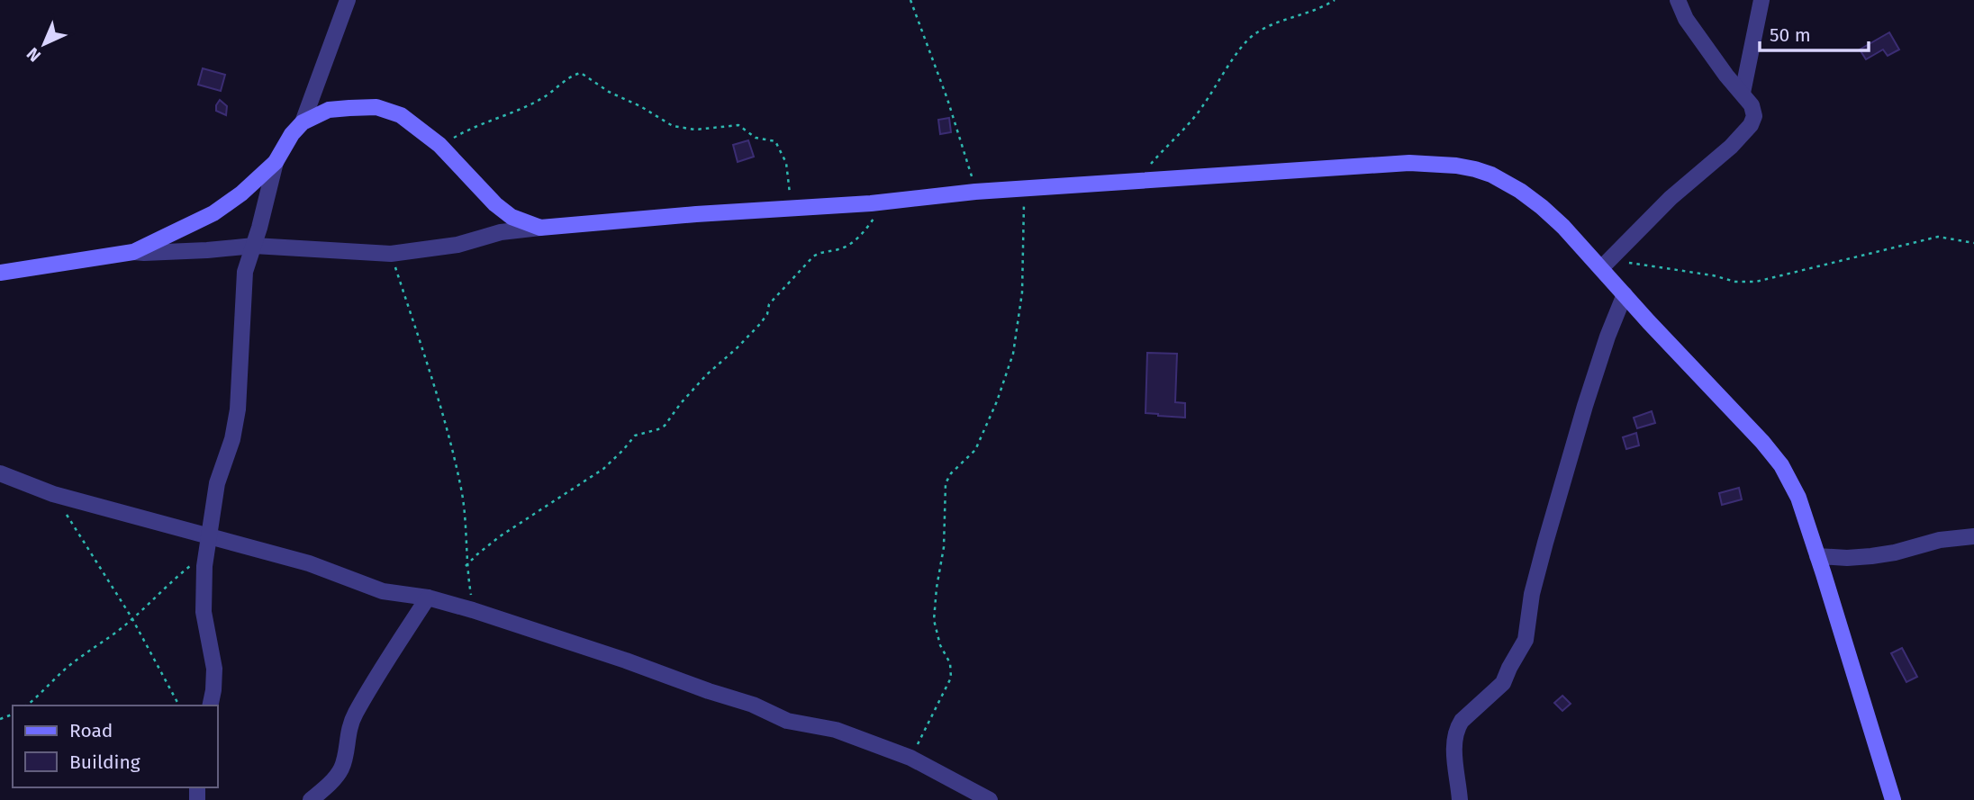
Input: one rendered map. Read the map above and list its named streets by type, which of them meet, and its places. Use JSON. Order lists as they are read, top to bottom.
{
  "legend": ["Road", "Building"],
  "scale_bar": "50 m",
  "north": "bottom left"
}
